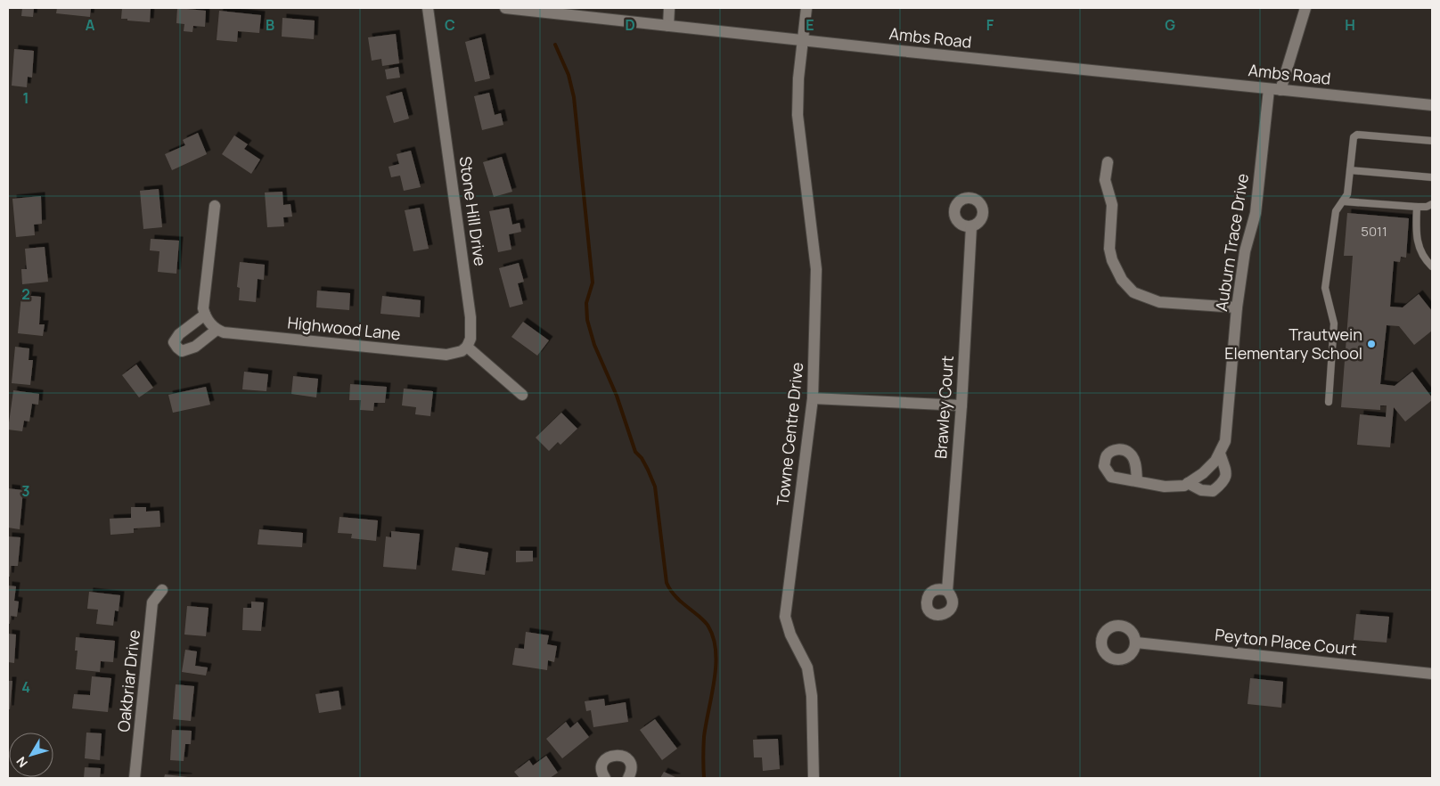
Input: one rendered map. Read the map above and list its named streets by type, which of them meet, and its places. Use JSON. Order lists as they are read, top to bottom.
{
  "streets": {
    "street": [
      "Ambs Road",
      "Stone Hill Drive",
      "Auburn Trace Drive",
      "Highwood Lane",
      "Brawley Court",
      "Towne Centre Drive",
      "Peyton Place Court",
      "Oakbriar Drive"
    ]
  },
  "crossings": [
    ["Ambs Road", "Auburn Trace Drive"],
    ["Ambs Road", "Towne Centre Drive"],
    ["Stone Hill Drive", "Highwood Lane"]
  ],
  "places": ["Trautwein Elementary School"],
  "house_numbers": ["5011"],
  "north": "bottom left",
  "grid": {
    "columns": [
      "A",
      "B",
      "C",
      "D",
      "E",
      "F",
      "G",
      "H"
    ],
    "rows": [
      "1",
      "2",
      "3",
      "4"
    ]
  }
}
